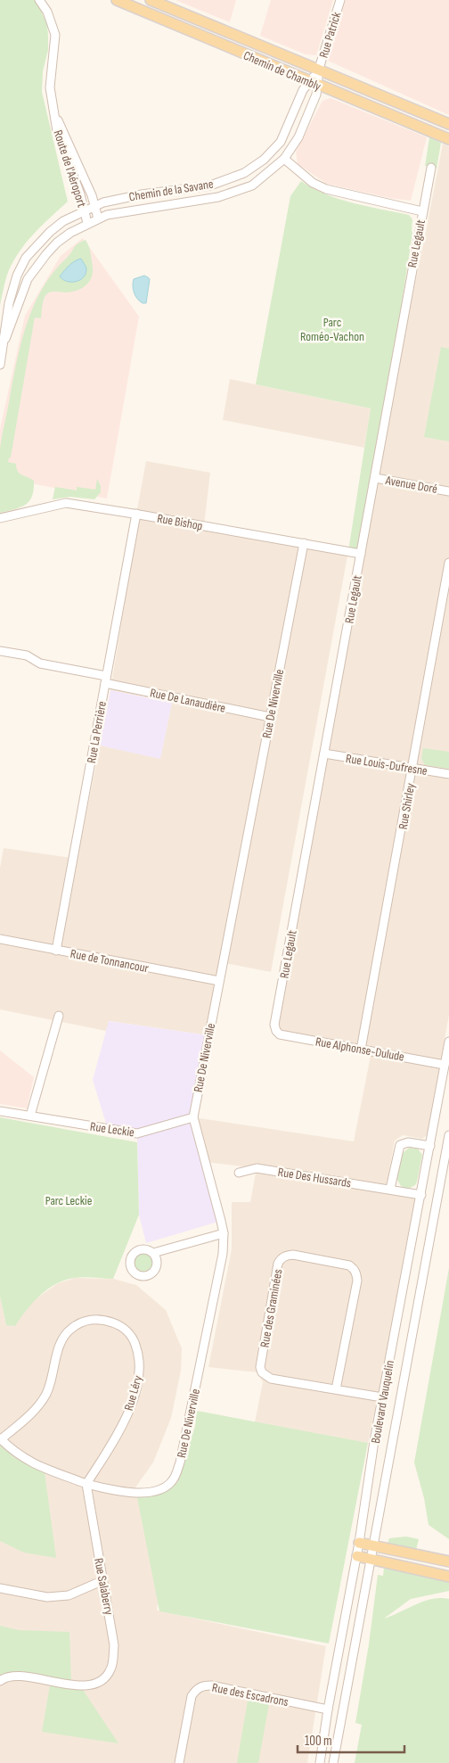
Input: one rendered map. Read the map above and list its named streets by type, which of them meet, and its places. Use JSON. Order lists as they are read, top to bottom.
{
  "streets": {
    "main road": ["Chemin de Chambly"],
    "street": [
      "Rue Patrick",
      "Route de l'Aéroport",
      "Chemin de la Savane",
      "Rue Legault",
      "Avenue Doré",
      "Rue Bishop",
      "Rue De Lanaudière",
      "Rue De Niverville",
      "Rue La Perrière",
      "Rue Louis-Dufresne",
      "Rue Shirley",
      "Rue de Tonnancour",
      "Rue Alphonse-Dulude",
      "Rue Leckie",
      "Rue Des Hussards",
      "Rue des Graminées",
      "Rue Léry",
      "Boulevard Vauquelin",
      "Rue Salaberry",
      "Rue des Escadrons"
    ]
  },
  "crossings": [
    ["Rue Patrick", "Chemin de Chambly"],
    ["Rue Patrick", "Chemin de la Savane"],
    ["Chemin de Chambly", "Chemin de la Savane"],
    ["Route de l'Aéroport", "Chemin de la Savane"],
    ["Rue Legault", "Avenue Doré"],
    ["Rue Legault", "Rue Bishop"],
    ["Rue Legault", "Rue Louis-Dufresne"],
    ["Rue Legault", "Rue Alphonse-Dulude"],
    ["Rue Bishop", "Rue De Niverville"],
    ["Rue Bishop", "Rue La Perrière"],
    ["Rue De Lanaudière", "Rue De Niverville"],
    ["Rue De Lanaudière", "Rue La Perrière"],
    ["Rue De Niverville", "Rue de Tonnancour"],
    ["Rue De Niverville", "Rue Leckie"],
    ["Rue De Niverville", "Rue Léry"],
    ["Rue De Niverville", "Rue Salaberry"],
    ["Rue La Perrière", "Rue de Tonnancour"],
    ["Rue Louis-Dufresne", "Rue Shirley"],
    ["Rue Shirley", "Rue Alphonse-Dulude"],
    ["Rue Alphonse-Dulude", "Boulevard Vauquelin"],
    ["Rue Des Hussards", "Boulevard Vauquelin"],
    ["Rue des Graminées", "Boulevard Vauquelin"],
    ["Rue Léry", "Rue Salaberry"],
    ["Boulevard Vauquelin", "Rue des Escadrons"]
  ],
  "parks": ["Parc Roméo-Vachon", "Parc Leckie"],
  "scale_bar": "100 m"
}
